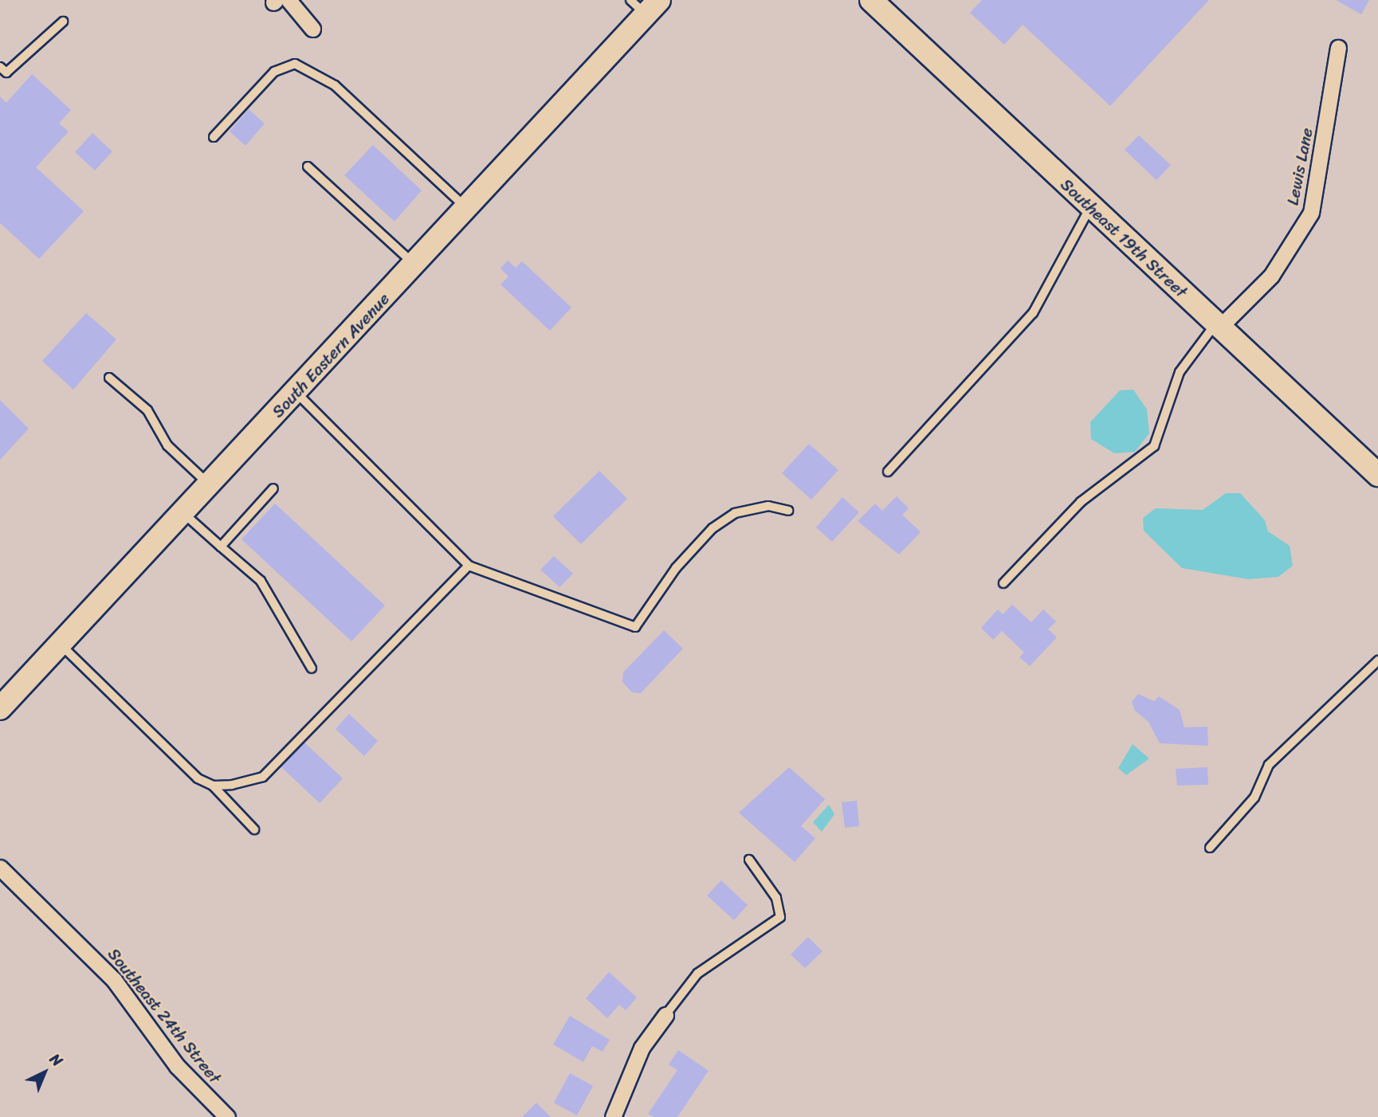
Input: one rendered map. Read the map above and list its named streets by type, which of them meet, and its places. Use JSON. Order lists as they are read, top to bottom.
{
  "streets": {
    "street": [
      "Lewis Lane",
      "Southeast 19th Street",
      "South Eastern Avenue",
      "Southeast 24th Street"
    ]
  },
  "crossings": [
    ["Lewis Lane", "Southeast 19th Street"]
  ],
  "north": "top right"
}
